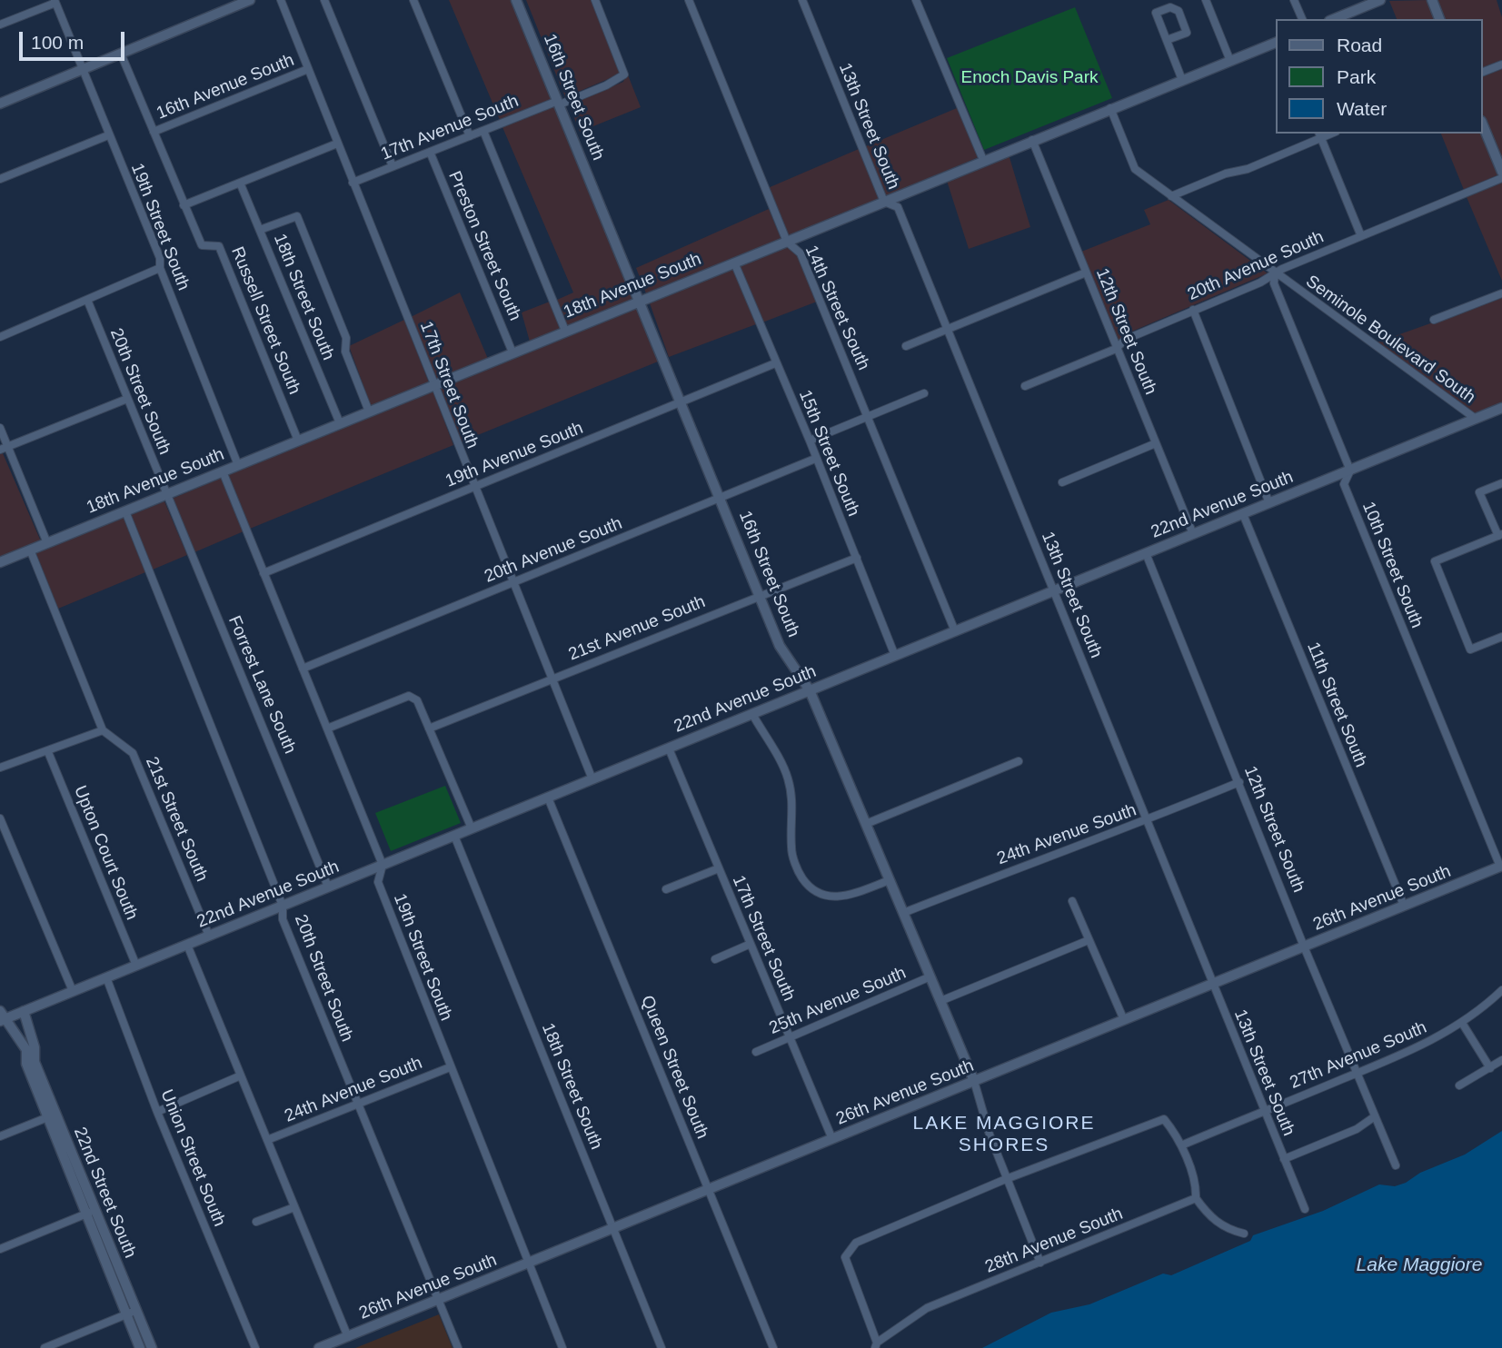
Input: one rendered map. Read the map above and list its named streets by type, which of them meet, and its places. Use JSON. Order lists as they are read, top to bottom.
{
  "streets": {
    "street": [
      "16th Avenue South",
      "16th Street South",
      "13th Street South",
      "17th Avenue South",
      "19th Street South",
      "Preston Street South",
      "20th Avenue South",
      "18th Avenue South",
      "18th Street South",
      "14th Street South",
      "Russell Street South",
      "12th Street South",
      "Seminole Boulevard South",
      "17th Street South",
      "20th Street South",
      "15th Street South",
      "19th Avenue South",
      "22nd Avenue South",
      "10th Street South",
      "21st Avenue South",
      "Forrest Lane South",
      "11th Street South",
      "21st Street South",
      "24th Avenue South",
      "Upton Court South",
      "26th Avenue South",
      "25th Avenue South",
      "27th Avenue South",
      "Queen Street South",
      "Union Street South",
      "22nd Street South",
      "28th Avenue South"
    ]
  },
  "crossings": [
    ["16th Avenue South", "Russell Street South"],
    ["16th Avenue South", "17th Street South"],
    ["16th Street South", "17th Avenue South"],
    ["16th Street South", "20th Avenue South"],
    ["16th Street South", "18th Avenue South"],
    ["16th Street South", "19th Avenue South"],
    ["16th Street South", "22nd Avenue South"],
    ["16th Street South", "21st Avenue South"],
    ["16th Street South", "24th Avenue South"],
    ["16th Street South", "26th Avenue South"],
    ["16th Street South", "25th Avenue South"],
    ["16th Street South", "28th Avenue South"],
    ["13th Street South", "18th Avenue South"],
    ["13th Street South", "22nd Avenue South"],
    ["13th Street South", "24th Avenue South"],
    ["13th Street South", "26th Avenue South"],
    ["13th Street South", "27th Avenue South"],
    ["17th Avenue South", "Preston Street South"],
    ["17th Avenue South", "17th Street South"],
    ["19th Street South", "20th Avenue South"],
    ["19th Street South", "18th Avenue South"],
    ["19th Street South", "19th Avenue South"],
    ["19th Street South", "22nd Avenue South"],
    ["19th Street South", "24th Avenue South"],
    ["19th Street South", "26th Avenue South"],
    ["Preston Street South", "18th Avenue South"],
    ["20th Avenue South", "12th Street South"],
    ["20th Avenue South", "Seminole Boulevard South"],
    ["20th Avenue South", "17th Street South"],
    ["20th Avenue South", "15th Street South"],
    ["20th Avenue South", "10th Street South"],
    ["18th Avenue South", "18th Street South"],
    ["18th Avenue South", "14th Street South"],
    ["18th Avenue South", "Russell Street South"],
    ["18th Avenue South", "12th Street South"],
    ["18th Avenue South", "Seminole Boulevard South"],
    ["18th Avenue South", "17th Street South"],
    ["18th Avenue South", "20th Street South"],
    ["18th Avenue South", "15th Street South"],
    ["18th Avenue South", "Forrest Lane South"],
    ["18th Street South", "22nd Avenue South"],
    ["18th Street South", "26th Avenue South"],
    ["14th Street South", "22nd Avenue South"],
    ["12th Street South", "22nd Avenue South"],
    ["12th Street South", "24th Avenue South"],
    ["12th Street South", "26th Avenue South"],
    ["12th Street South", "27th Avenue South"],
    ["Seminole Boulevard South", "22nd Avenue South"],
    ["Seminole Boulevard South", "10th Street South"],
    ["17th Street South", "19th Avenue South"],
    ["17th Street South", "22nd Avenue South"],
    ["17th Street South", "21st Avenue South"],
    ["17th Street South", "26th Avenue South"],
    ["17th Street South", "25th Avenue South"],
    ["20th Street South", "22nd Avenue South"],
    ["20th Street South", "Forrest Lane South"],
    ["20th Street South", "24th Avenue South"],
    ["20th Street South", "26th Avenue South"],
    ["15th Street South", "19th Avenue South"],
    ["15th Street South", "22nd Avenue South"],
    ["15th Street South", "21st Avenue South"],
    ["22nd Avenue South", "10th Street South"],
    ["22nd Avenue South", "Forrest Lane South"],
    ["22nd Avenue South", "11th Street South"],
    ["22nd Avenue South", "21st Street South"],
    ["22nd Avenue South", "Upton Court South"],
    ["22nd Avenue South", "Queen Street South"],
    ["22nd Avenue South", "Union Street South"],
    ["22nd Avenue South", "22nd Street South"],
    ["10th Street South", "26th Avenue South"],
    ["11th Street South", "26th Avenue South"],
    ["26th Avenue South", "Queen Street South"]
  ],
  "districts": ["LAKE MAGGIORE SHORES"],
  "water": ["Lake Maggiore"],
  "parks": ["Enoch Davis Park"],
  "legend": ["Road", "Park", "Water"],
  "scale_bar": "100 m"
}
